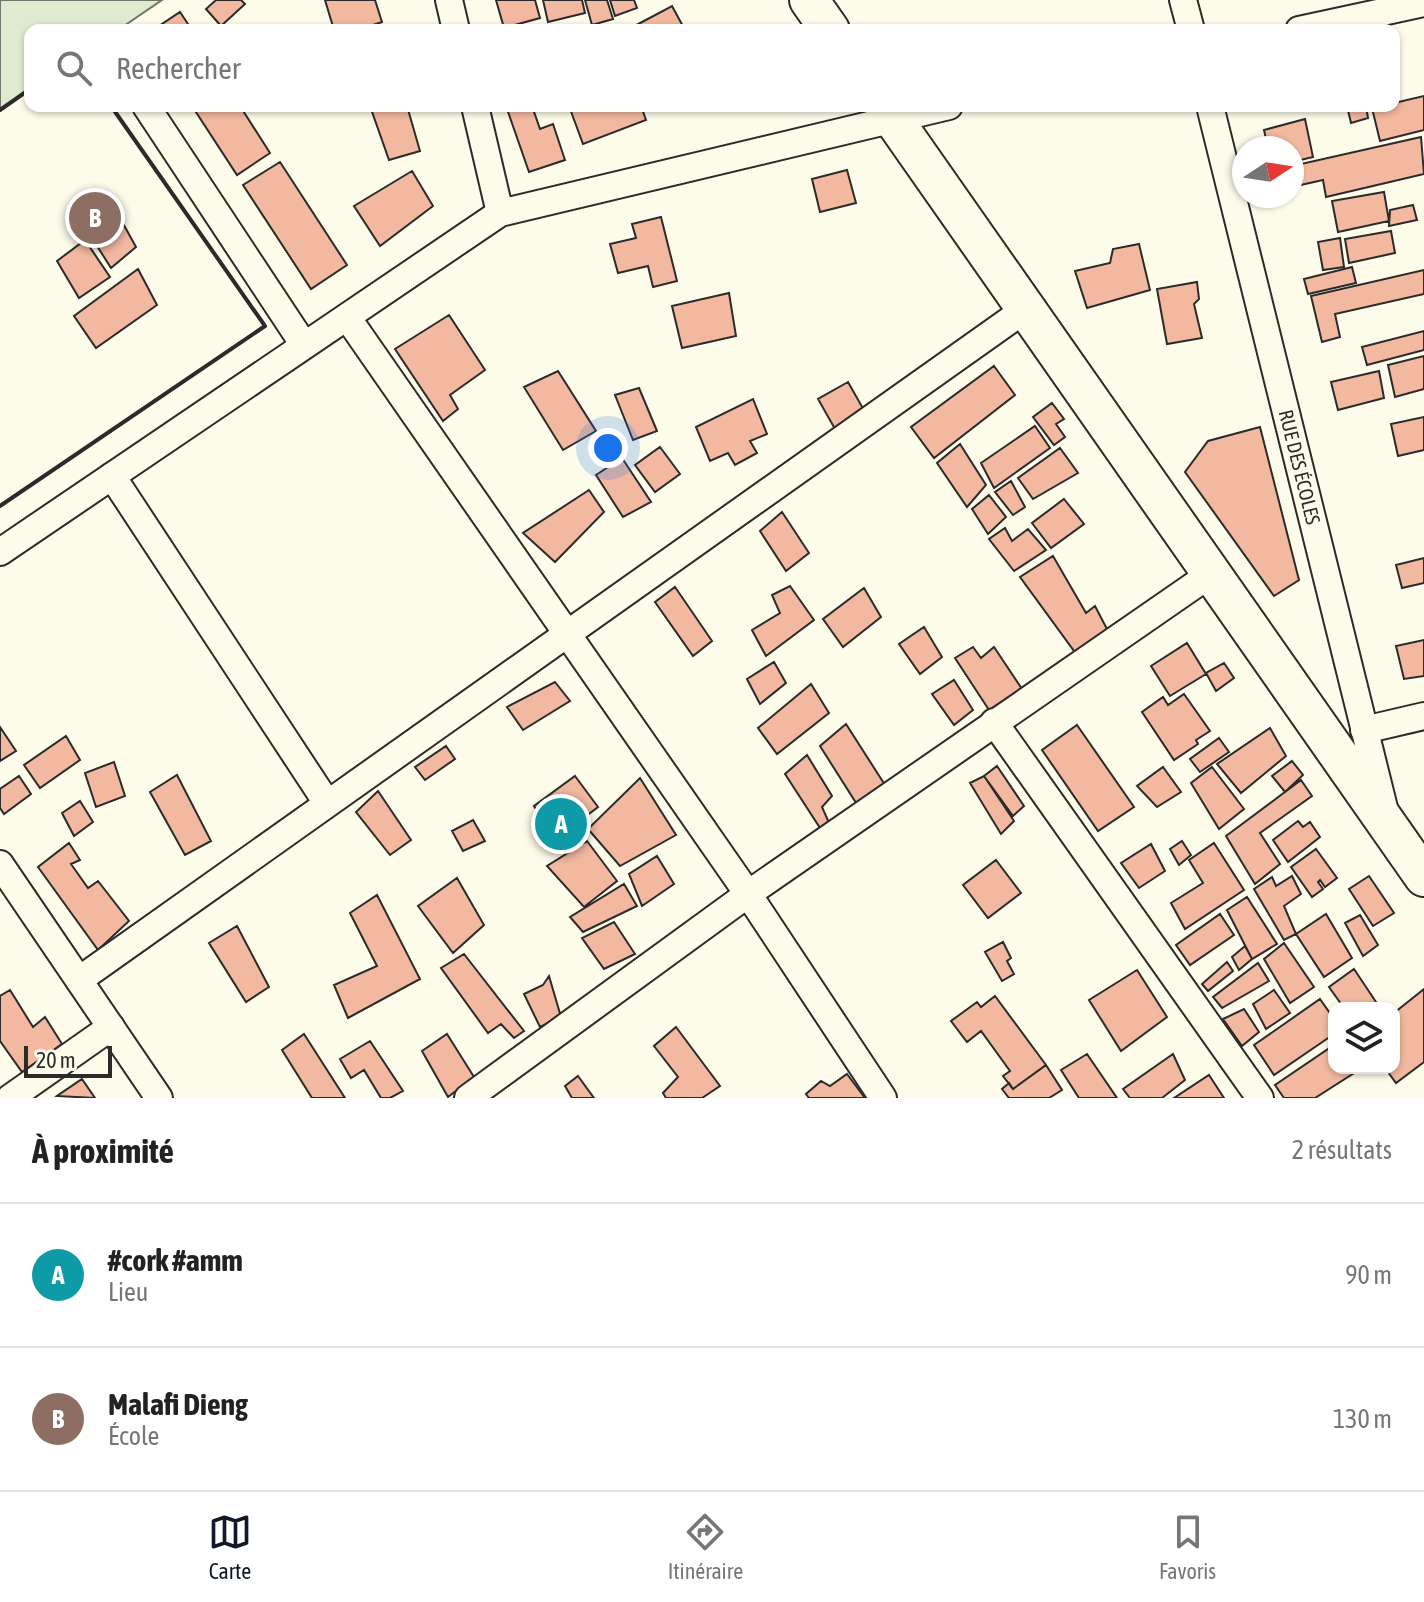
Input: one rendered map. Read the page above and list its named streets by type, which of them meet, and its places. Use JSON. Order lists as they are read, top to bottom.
{
  "streets": {
    "street": ["RUE DES ÉCOLES"]
  },
  "scale_bar": "20 m",
  "north": "right",
  "page": {
    "search": "Rechercher",
    "pins": ["B", "A"],
    "scale": "20 m",
    "heading": ["À proximité", "2 résultats"],
    "list": [
      {
        "mark": "A",
        "name": "#cork #amm",
        "note": "Lieu",
        "value": "90 m"
      },
      {
        "mark": "B",
        "name": "Malafi Dieng",
        "note": "École",
        "value": "130 m"
      }
    ],
    "nav": ["Carte", "Itinéraire", "Favoris"]
  }
}
